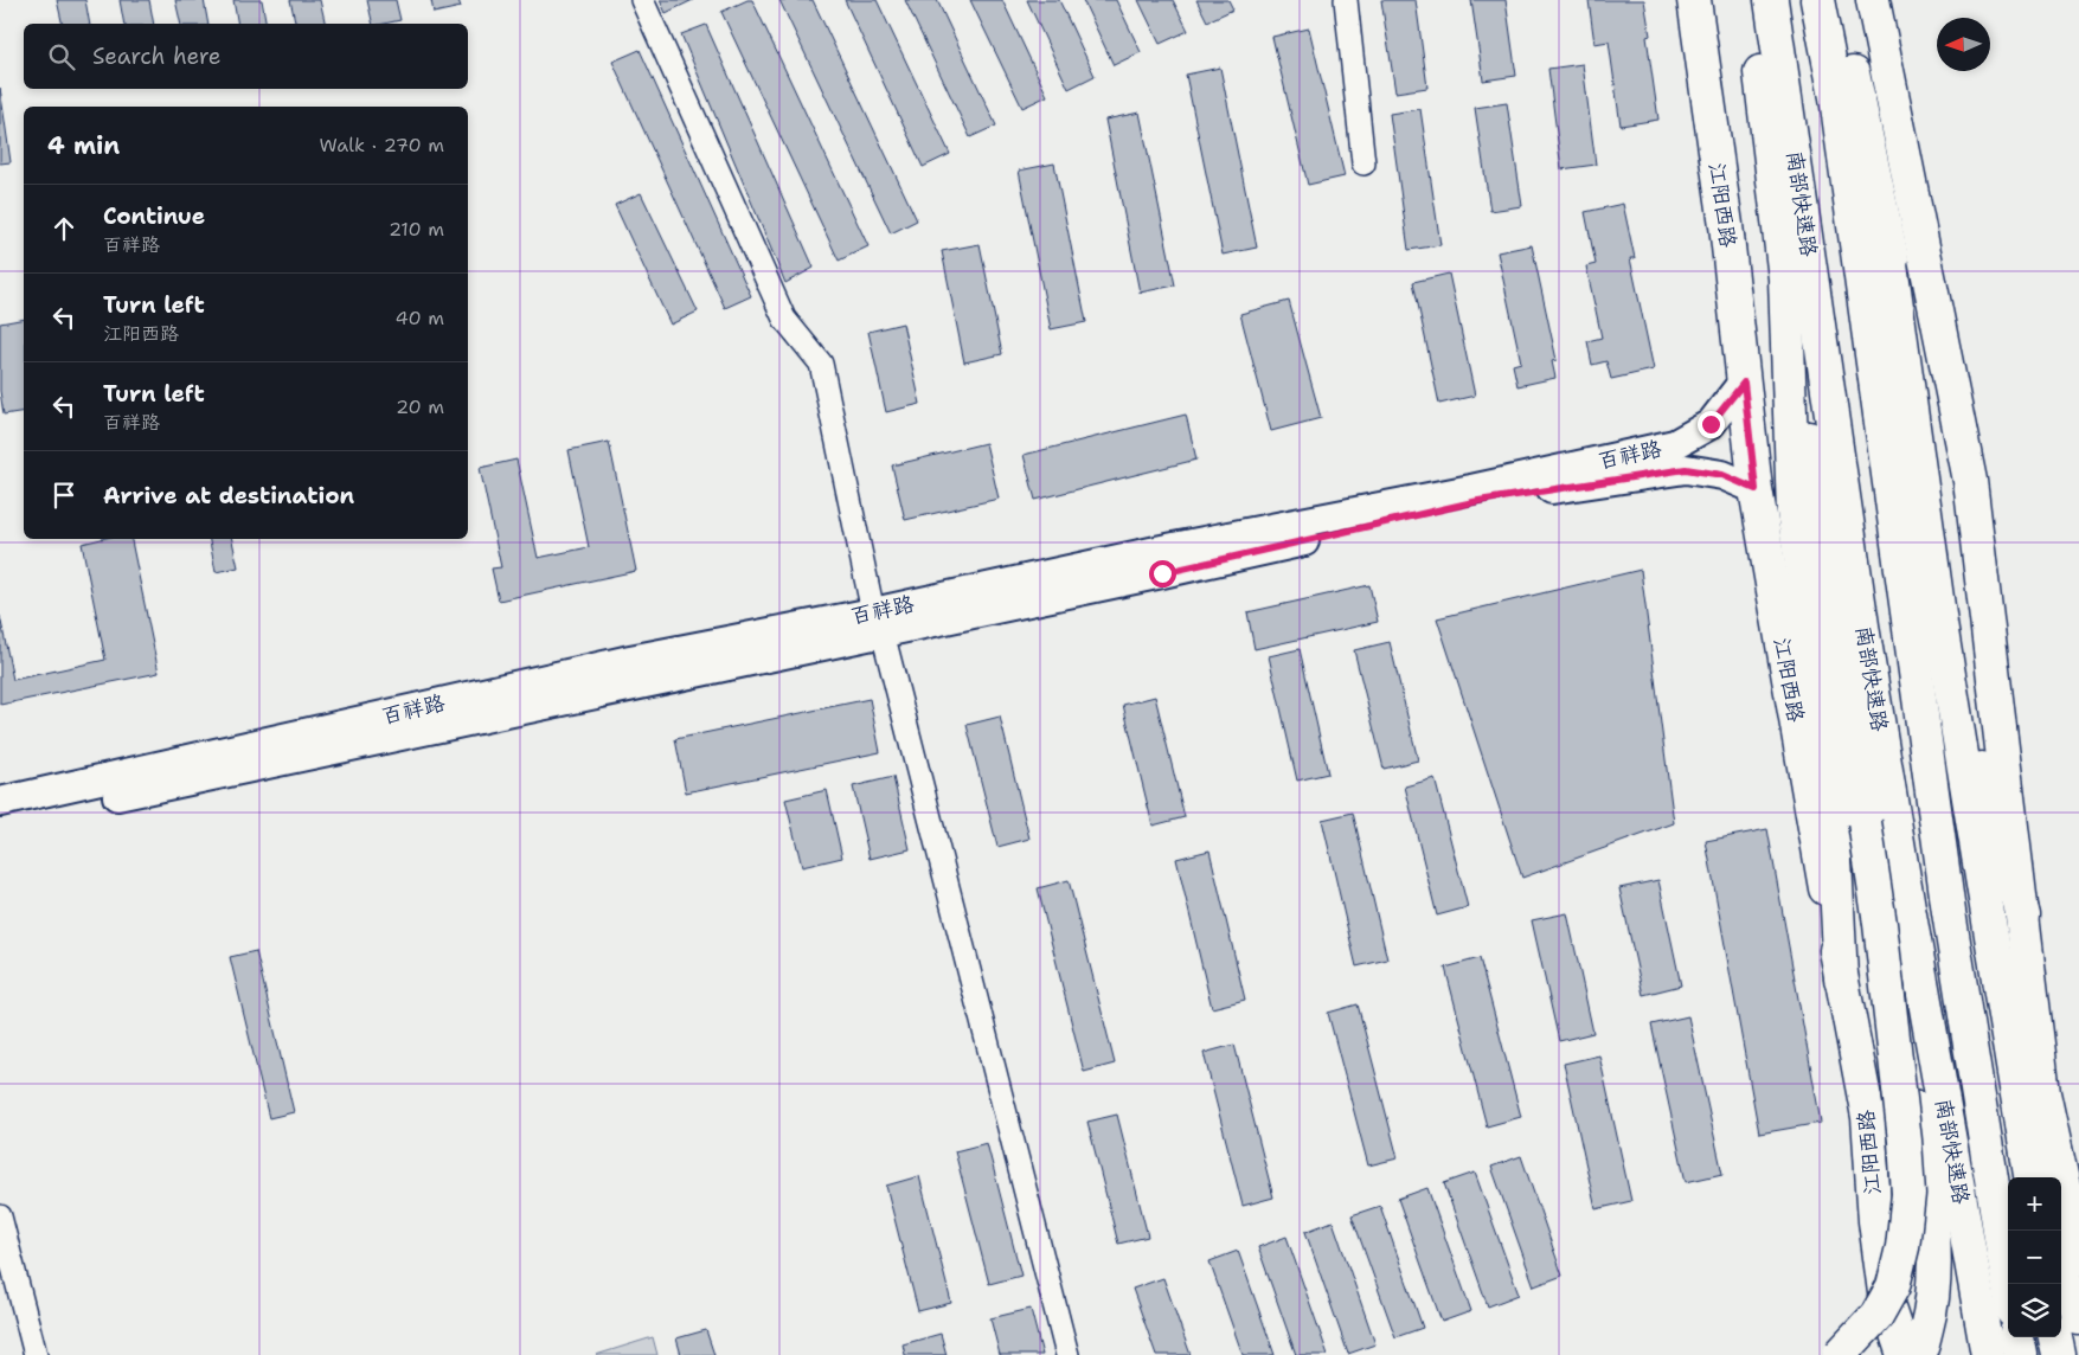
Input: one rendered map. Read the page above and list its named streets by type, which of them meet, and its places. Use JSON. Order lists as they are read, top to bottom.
{
  "streets": {
    "main road": ["南部快速路", "江阳西路"],
    "street": ["百祥路"]
  },
  "crossings": [
    ["江阳西路", "百祥路"]
  ],
  "north": "left",
  "page": {
    "search": "Search here",
    "heading": ["4 min", "Walk · 270 m"],
    "list": [
      ["Continue", "百祥路", "210 m"],
      ["Turn left", "江阳西路", "40 m"],
      ["Turn left", "百祥路", "20 m"],
      "Arrive at destination"
    ],
    "map_buttons": ["+", "−"]
  }
}
